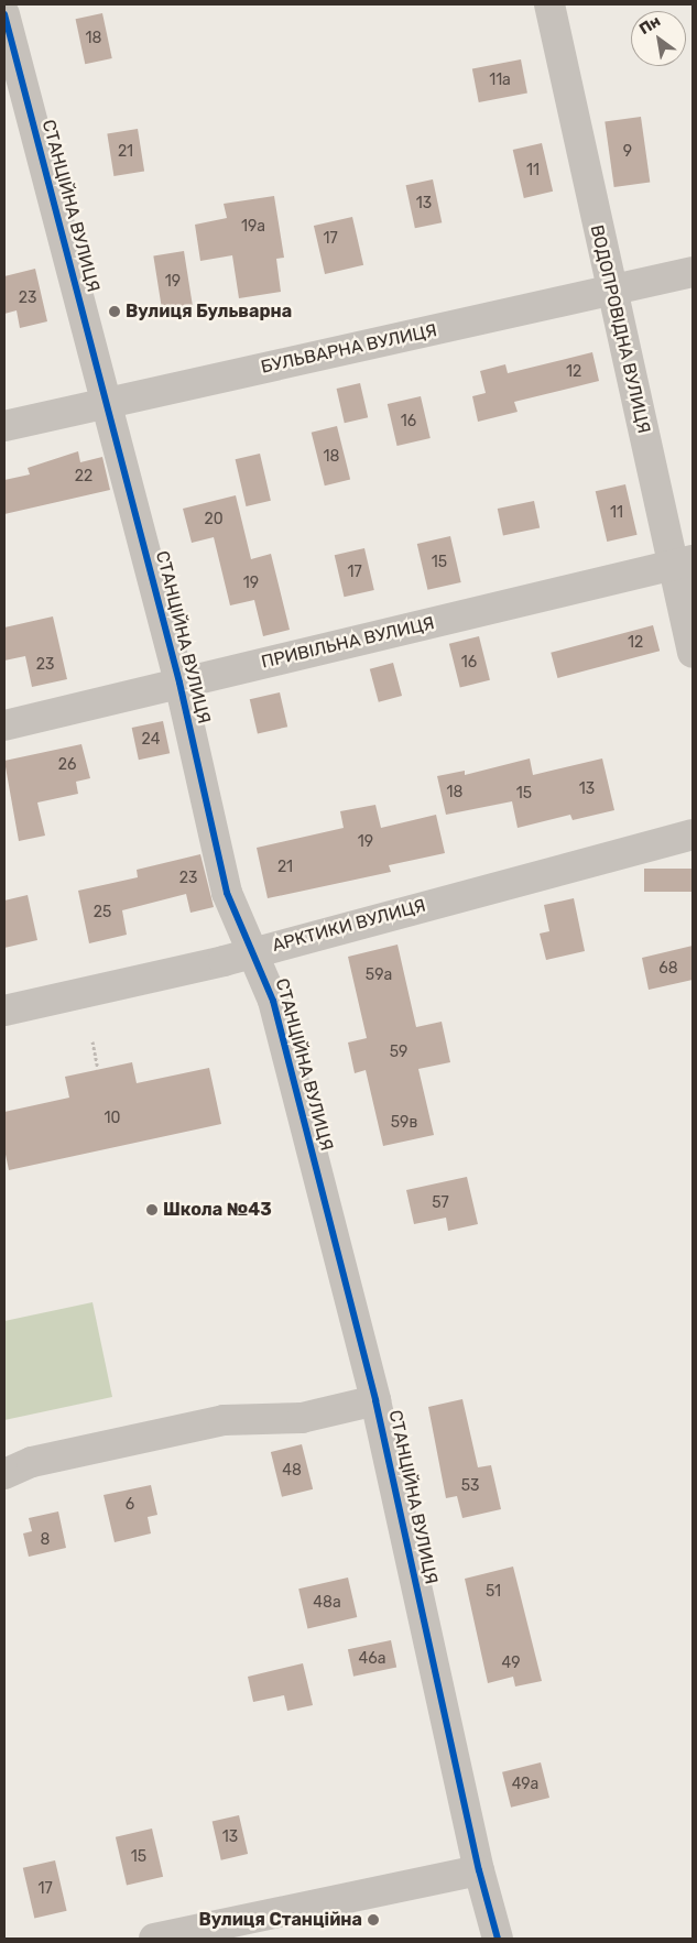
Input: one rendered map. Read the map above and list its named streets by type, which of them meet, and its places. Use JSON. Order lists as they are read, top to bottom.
{
  "streets": {
    "street": [
      "СТАНЦІЙНА ВУЛИЦЯ",
      "ВОДОПРОВІДНА ВУЛИЦЯ",
      "БУЛЬВАРНА ВУЛИЦЯ",
      "ПРИВІЛЬНА ВУЛИЦЯ",
      "АРКТИКИ ВУЛИЦЯ"
    ]
  },
  "crossings": [
    ["СТАНЦІЙНА ВУЛИЦЯ", "БУЛЬВАРНА ВУЛИЦЯ"],
    ["СТАНЦІЙНА ВУЛИЦЯ", "ПРИВІЛЬНА ВУЛИЦЯ"],
    ["СТАНЦІЙНА ВУЛИЦЯ", "АРКТИКИ ВУЛИЦЯ"],
    ["ВОДОПРОВІДНА ВУЛИЦЯ", "БУЛЬВАРНА ВУЛИЦЯ"],
    ["ВОДОПРОВІДНА ВУЛИЦЯ", "ПРИВІЛЬНА ВУЛИЦЯ"]
  ],
  "places": ["Вулиця Бульварна", "Школа №43", "Вулиця Станційна"],
  "house_numbers": [
    "18",
    "11а",
    "21",
    "9",
    "11",
    "13",
    "19а",
    "17",
    "19",
    "23",
    "12",
    "16",
    "18",
    "22",
    "11",
    "20",
    "15",
    "17",
    "19",
    "12",
    "16",
    "23",
    "24",
    "26",
    "13",
    "18",
    "15",
    "19",
    "21",
    "23",
    "25",
    "68",
    "59а",
    "59",
    "10",
    "59в",
    "57",
    "48",
    "53",
    "6",
    "8",
    "51",
    "48а",
    "46а",
    "49",
    "49а",
    "13",
    "15",
    "17"
  ],
  "north": "top left"
}
